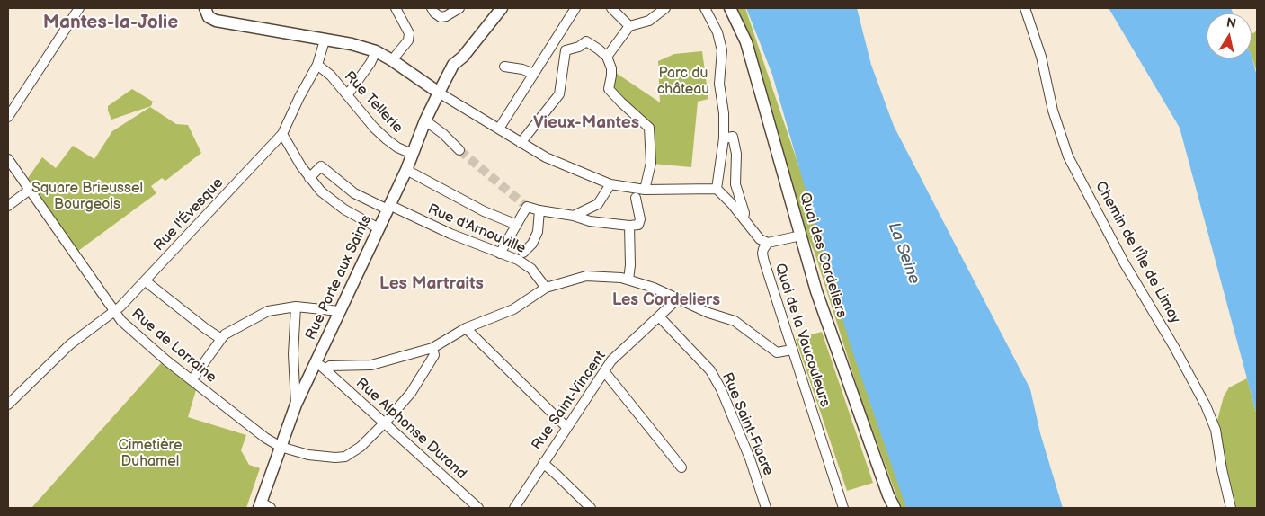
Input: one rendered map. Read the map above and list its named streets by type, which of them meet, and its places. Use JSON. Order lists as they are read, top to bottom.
{
  "streets": {
    "main road": ["Quai des Cordeliers", "Rue Porte aux Saints"],
    "street": [
      "Rue Tellerie",
      "Rue l'Évesque",
      "Rue d'Arnouville",
      "Chemin de l'Île de Limay",
      "Quai de la Vaucouleurs",
      "Rue de Lorraine",
      "Rue Saint-Vincent",
      "Rue Saint-Fiacre",
      "Rue Alphonse Durand"
    ]
  },
  "crossings": [
    ["Rue Tellerie", "Rue l'Évesque"],
    ["Rue Tellerie", "Rue Porte aux Saints"],
    ["Rue l'Évesque", "Rue de Lorraine"],
    ["Rue d'Arnouville", "Rue Porte aux Saints"],
    ["Rue Porte aux Saints", "Rue de Lorraine"],
    ["Rue Porte aux Saints", "Rue Alphonse Durand"],
    ["Rue de Lorraine", "Rue Alphonse Durand"],
    ["Rue Saint-Vincent", "Rue Saint-Fiacre"]
  ],
  "districts": [
    "Mantes-la-Jolie",
    "Vieux-Mantes",
    "Les Martraits",
    "Les Cordeliers"
  ],
  "water": ["La Seine"],
  "parks": ["Parc du château", "Square Brieussel Bourgeois", "Cimetière Duhamel"],
  "north": "top"
}
